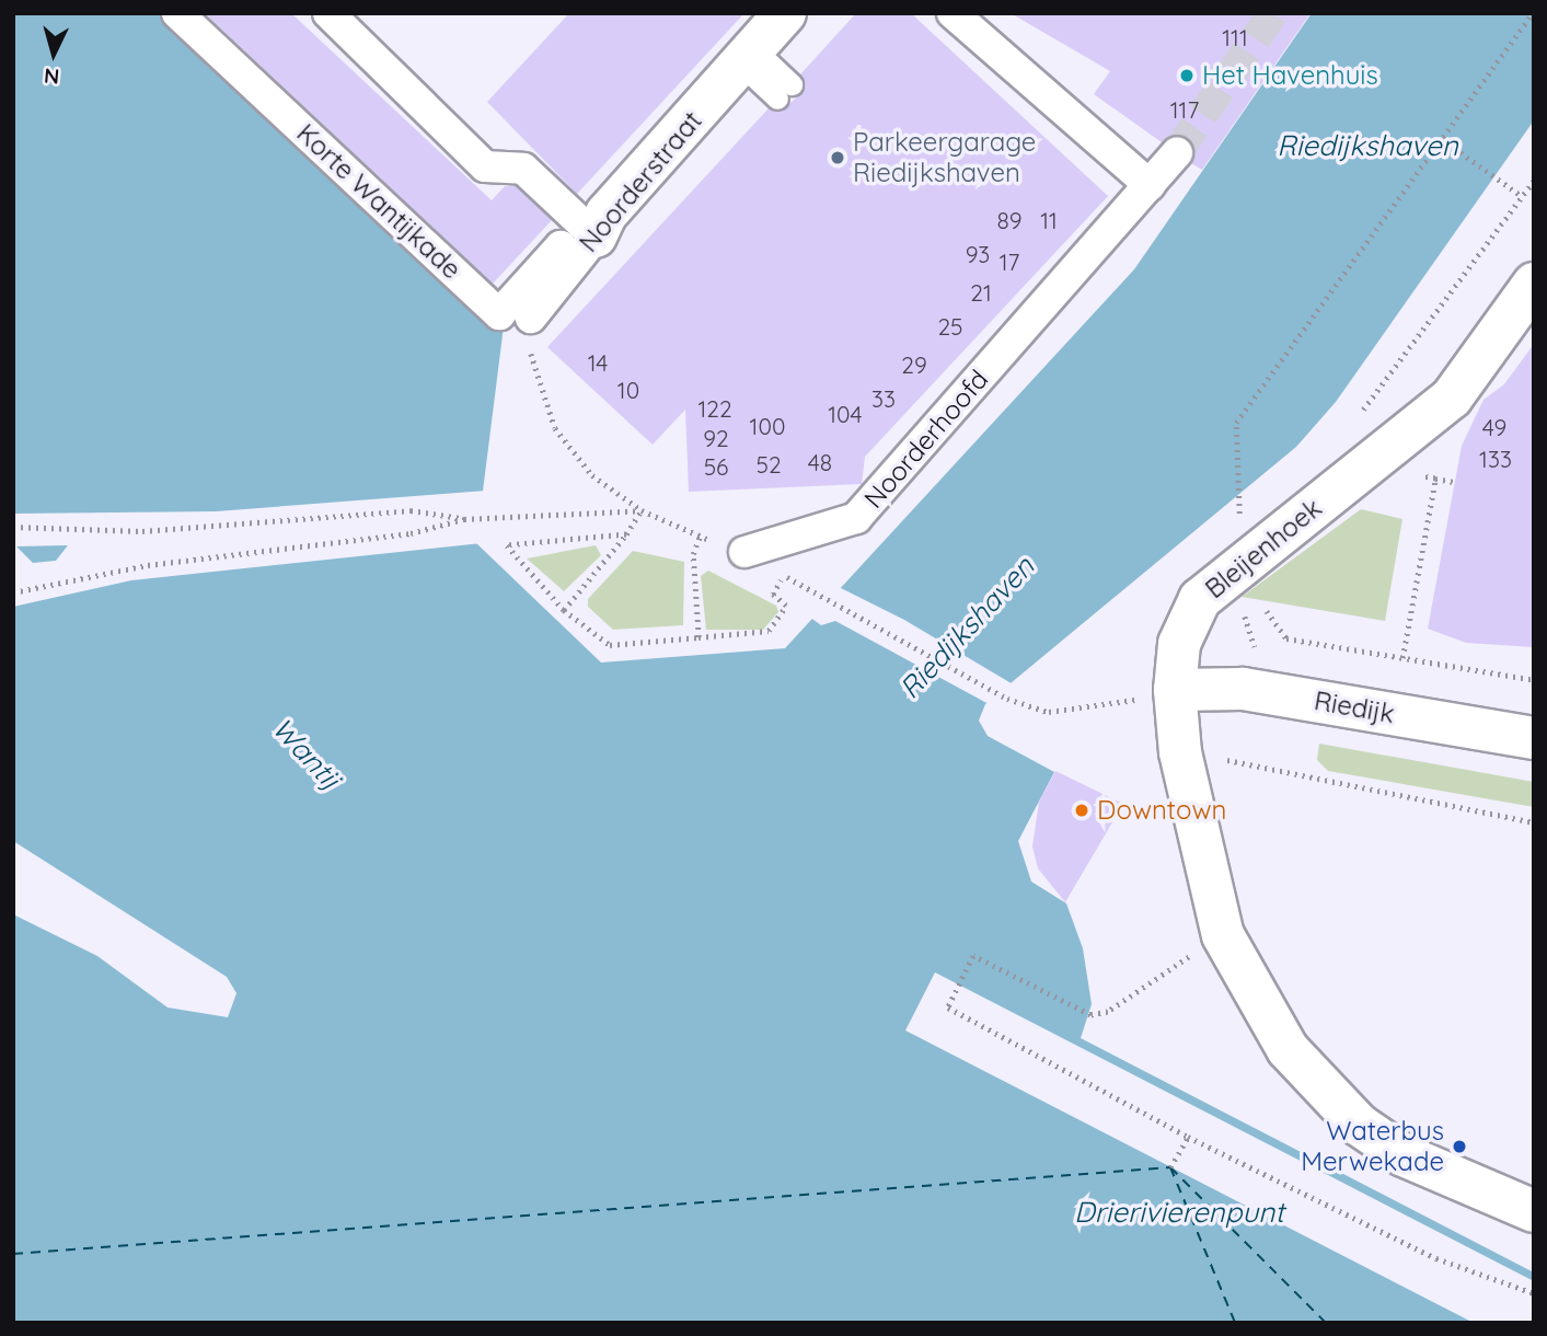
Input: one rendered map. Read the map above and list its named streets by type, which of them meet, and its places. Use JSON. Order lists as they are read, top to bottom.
{
  "streets": {
    "street": [
      "Noorderstraat",
      "Korte Wantijkade",
      "Noorderhoofd",
      "Bleijenhoek",
      "Riedijk"
    ]
  },
  "crossings": [
    ["Noorderstraat", "Korte Wantijkade"],
    ["Bleijenhoek", "Riedijk"]
  ],
  "water": ["Riedijkshaven", "Wantij", "Drierivierenpunt"],
  "places": [
    "Het Havenhuis",
    "Parkeergarage Riedijkshaven",
    "Downtown",
    "Waterbus Merwekade"
  ],
  "house_numbers": [
    "111",
    "117",
    "89",
    "11",
    "93",
    "17",
    "21",
    "25",
    "14",
    "29",
    "10",
    "33",
    "122",
    "104",
    "100",
    "49",
    "92",
    "133",
    "48",
    "52",
    "56"
  ],
  "north": "bottom"
}
